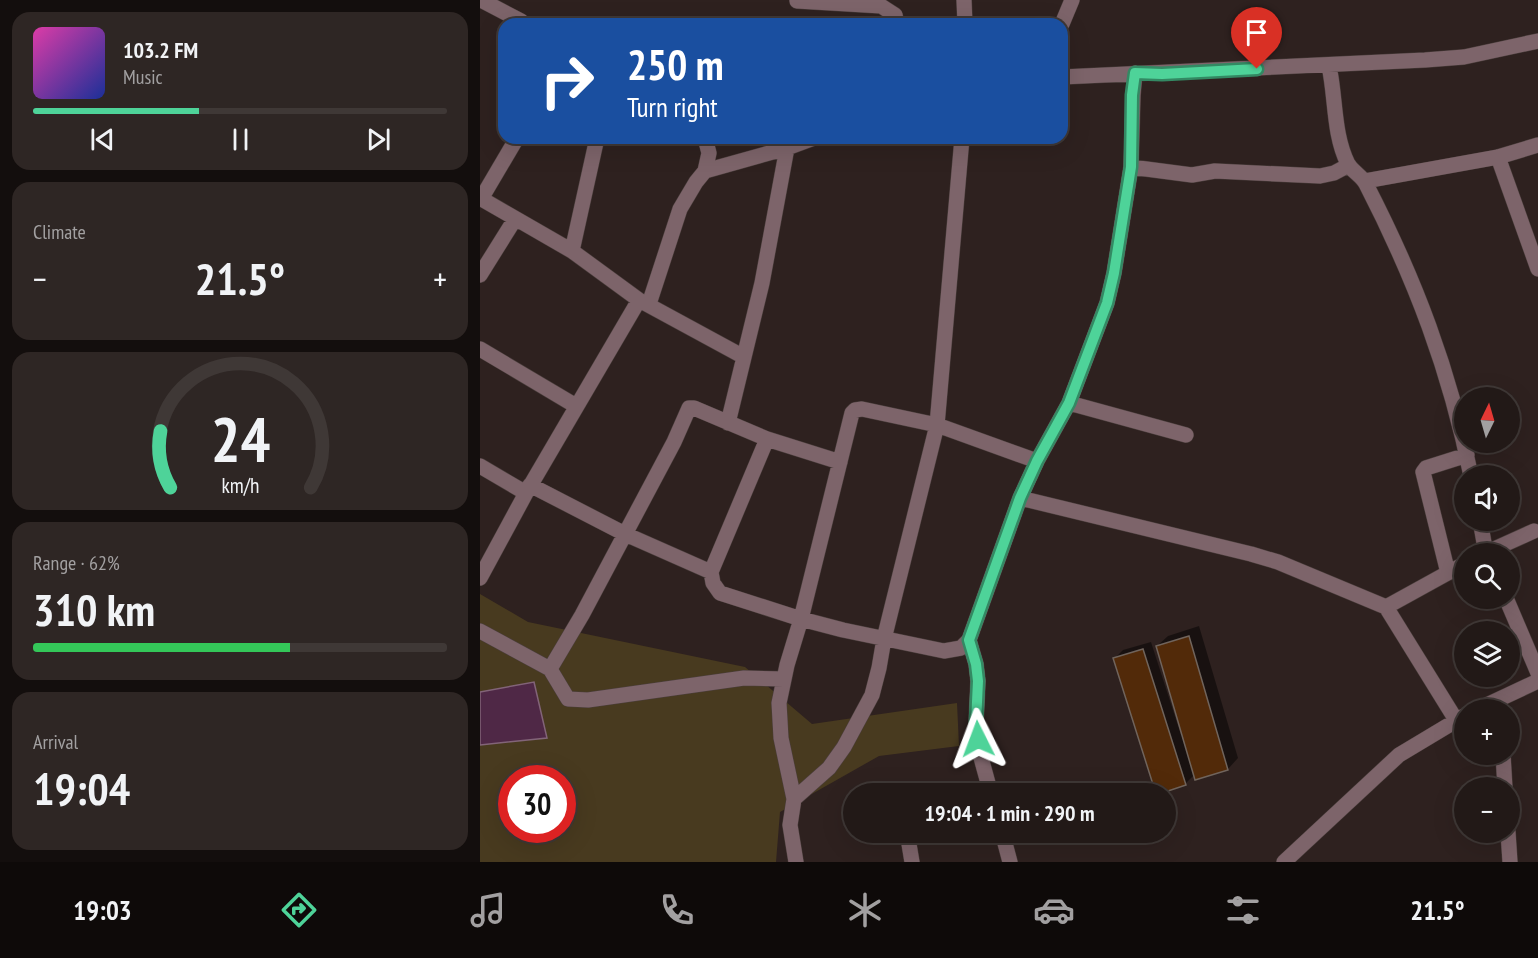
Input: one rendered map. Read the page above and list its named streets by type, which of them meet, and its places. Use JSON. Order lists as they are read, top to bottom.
{
  "north": "top",
  "page": {
    "turn": ["250 m", "Turn right"],
    "song": ["103.2 FM", "Music"],
    "tile": [
      "Climate",
      ["Range · 62%", "310 km"],
      ["Arrival", "19:04"]
    ],
    "heat": ["−", "21.5°", "+"],
    "map_buttons": ["+", "−"],
    "limit": "30",
    "trip": "19:04 · 1 min · 290 m",
    "tabs": ["19:03", "21.5°"],
    "gauge": ["24", "km/h"]
  }
}
